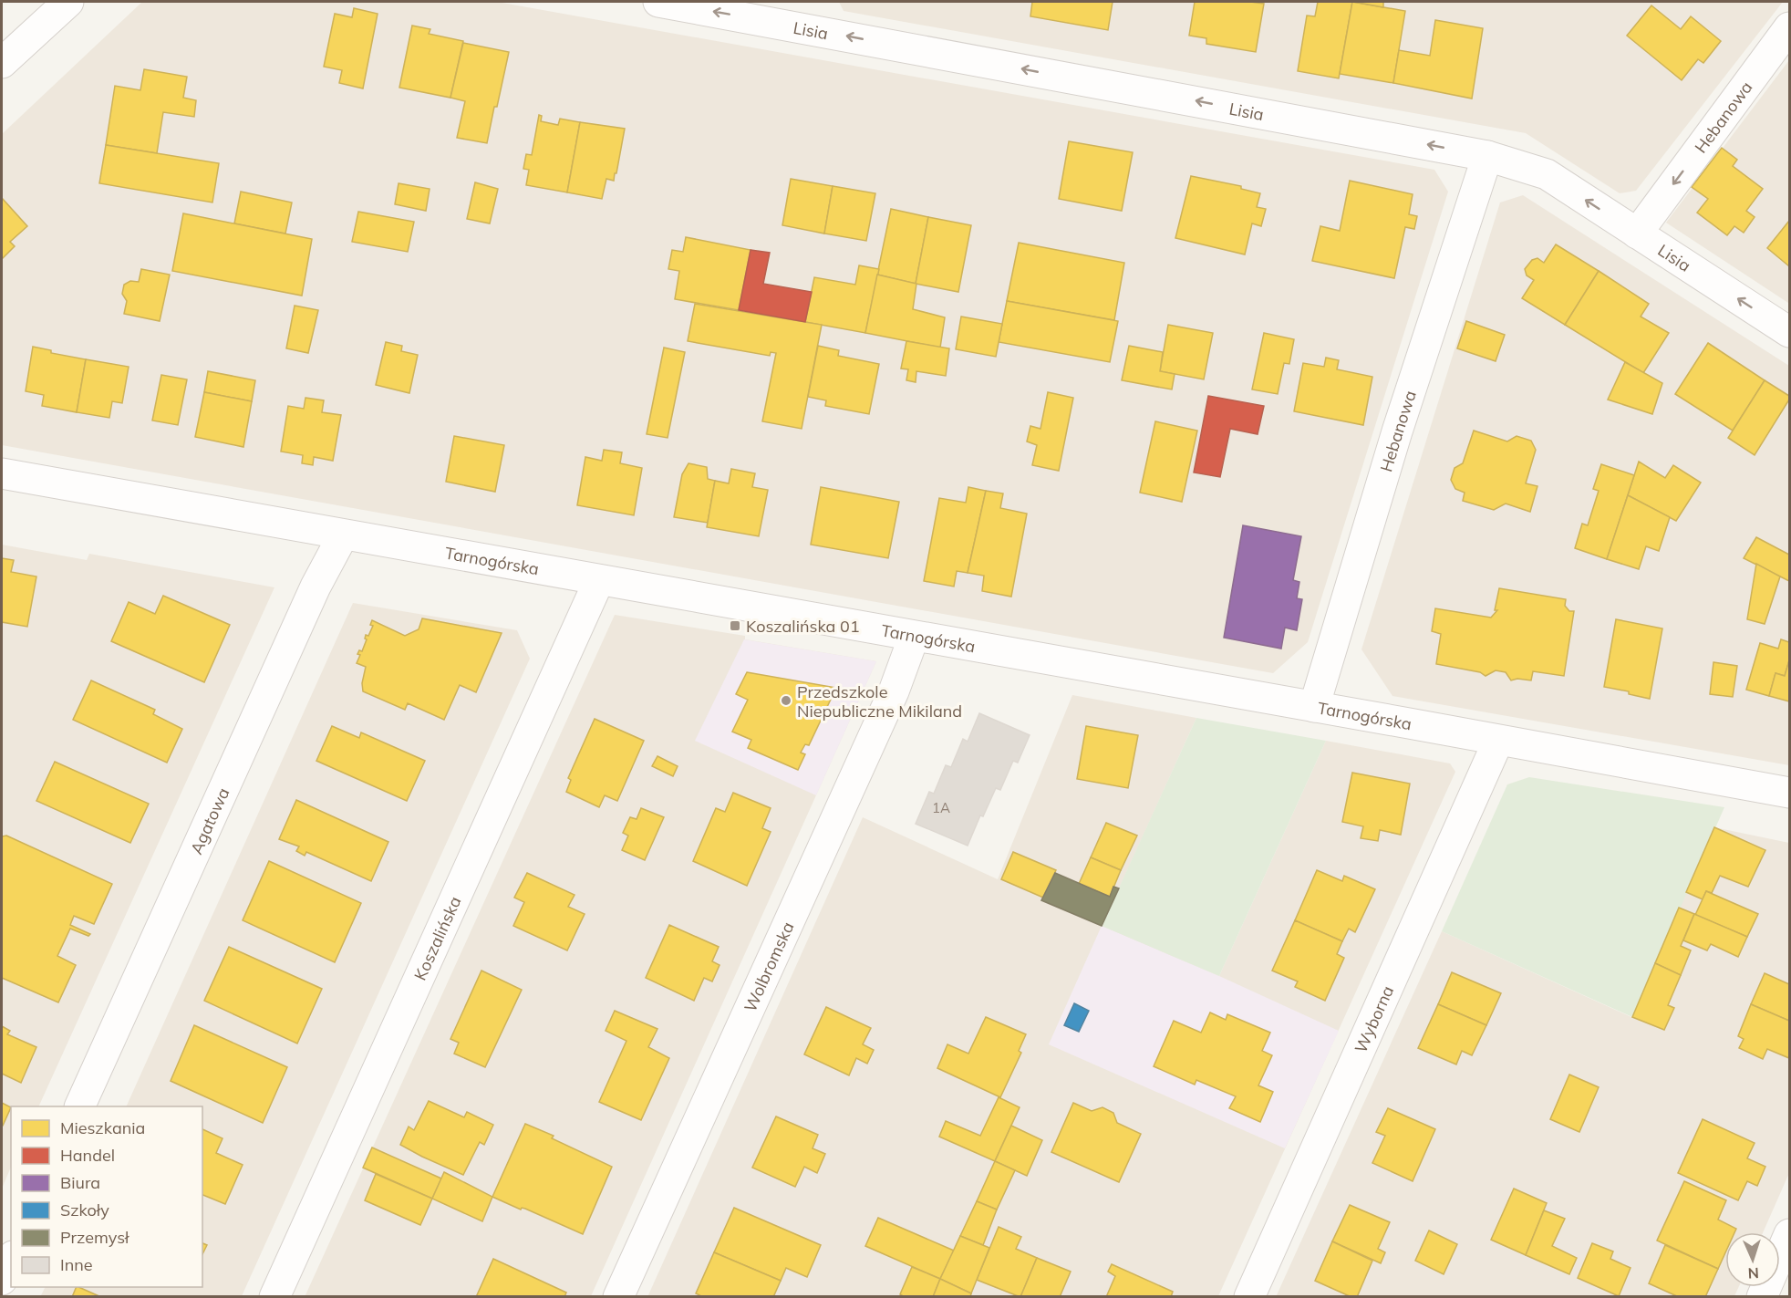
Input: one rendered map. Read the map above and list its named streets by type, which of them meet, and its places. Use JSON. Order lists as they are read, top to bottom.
{
  "streets": {
    "street": [
      "Lisia",
      "Hebanowa",
      "Tarnogórska",
      "Agatowa",
      "Koszalińska",
      "Wolbromska",
      "Wyborna"
    ]
  },
  "crossings": [
    ["Lisia", "Hebanowa"],
    ["Hebanowa", "Tarnogórska"],
    ["Tarnogórska", "Agatowa"],
    ["Tarnogórska", "Koszalińska"],
    ["Tarnogórska", "Wolbromska"],
    ["Tarnogórska", "Wyborna"]
  ],
  "one_way": ["Lisia"],
  "places": {
    "transit": ["Koszalińska 01"],
    "other": ["Przedszkole Niepubliczne Mikiland"]
  },
  "house_numbers": ["1A"],
  "legend": [
    "Mieszkania",
    "Handel",
    "Biura",
    "Szkoły",
    "Przemysł",
    "Inne"
  ],
  "north": "bottom"
}
